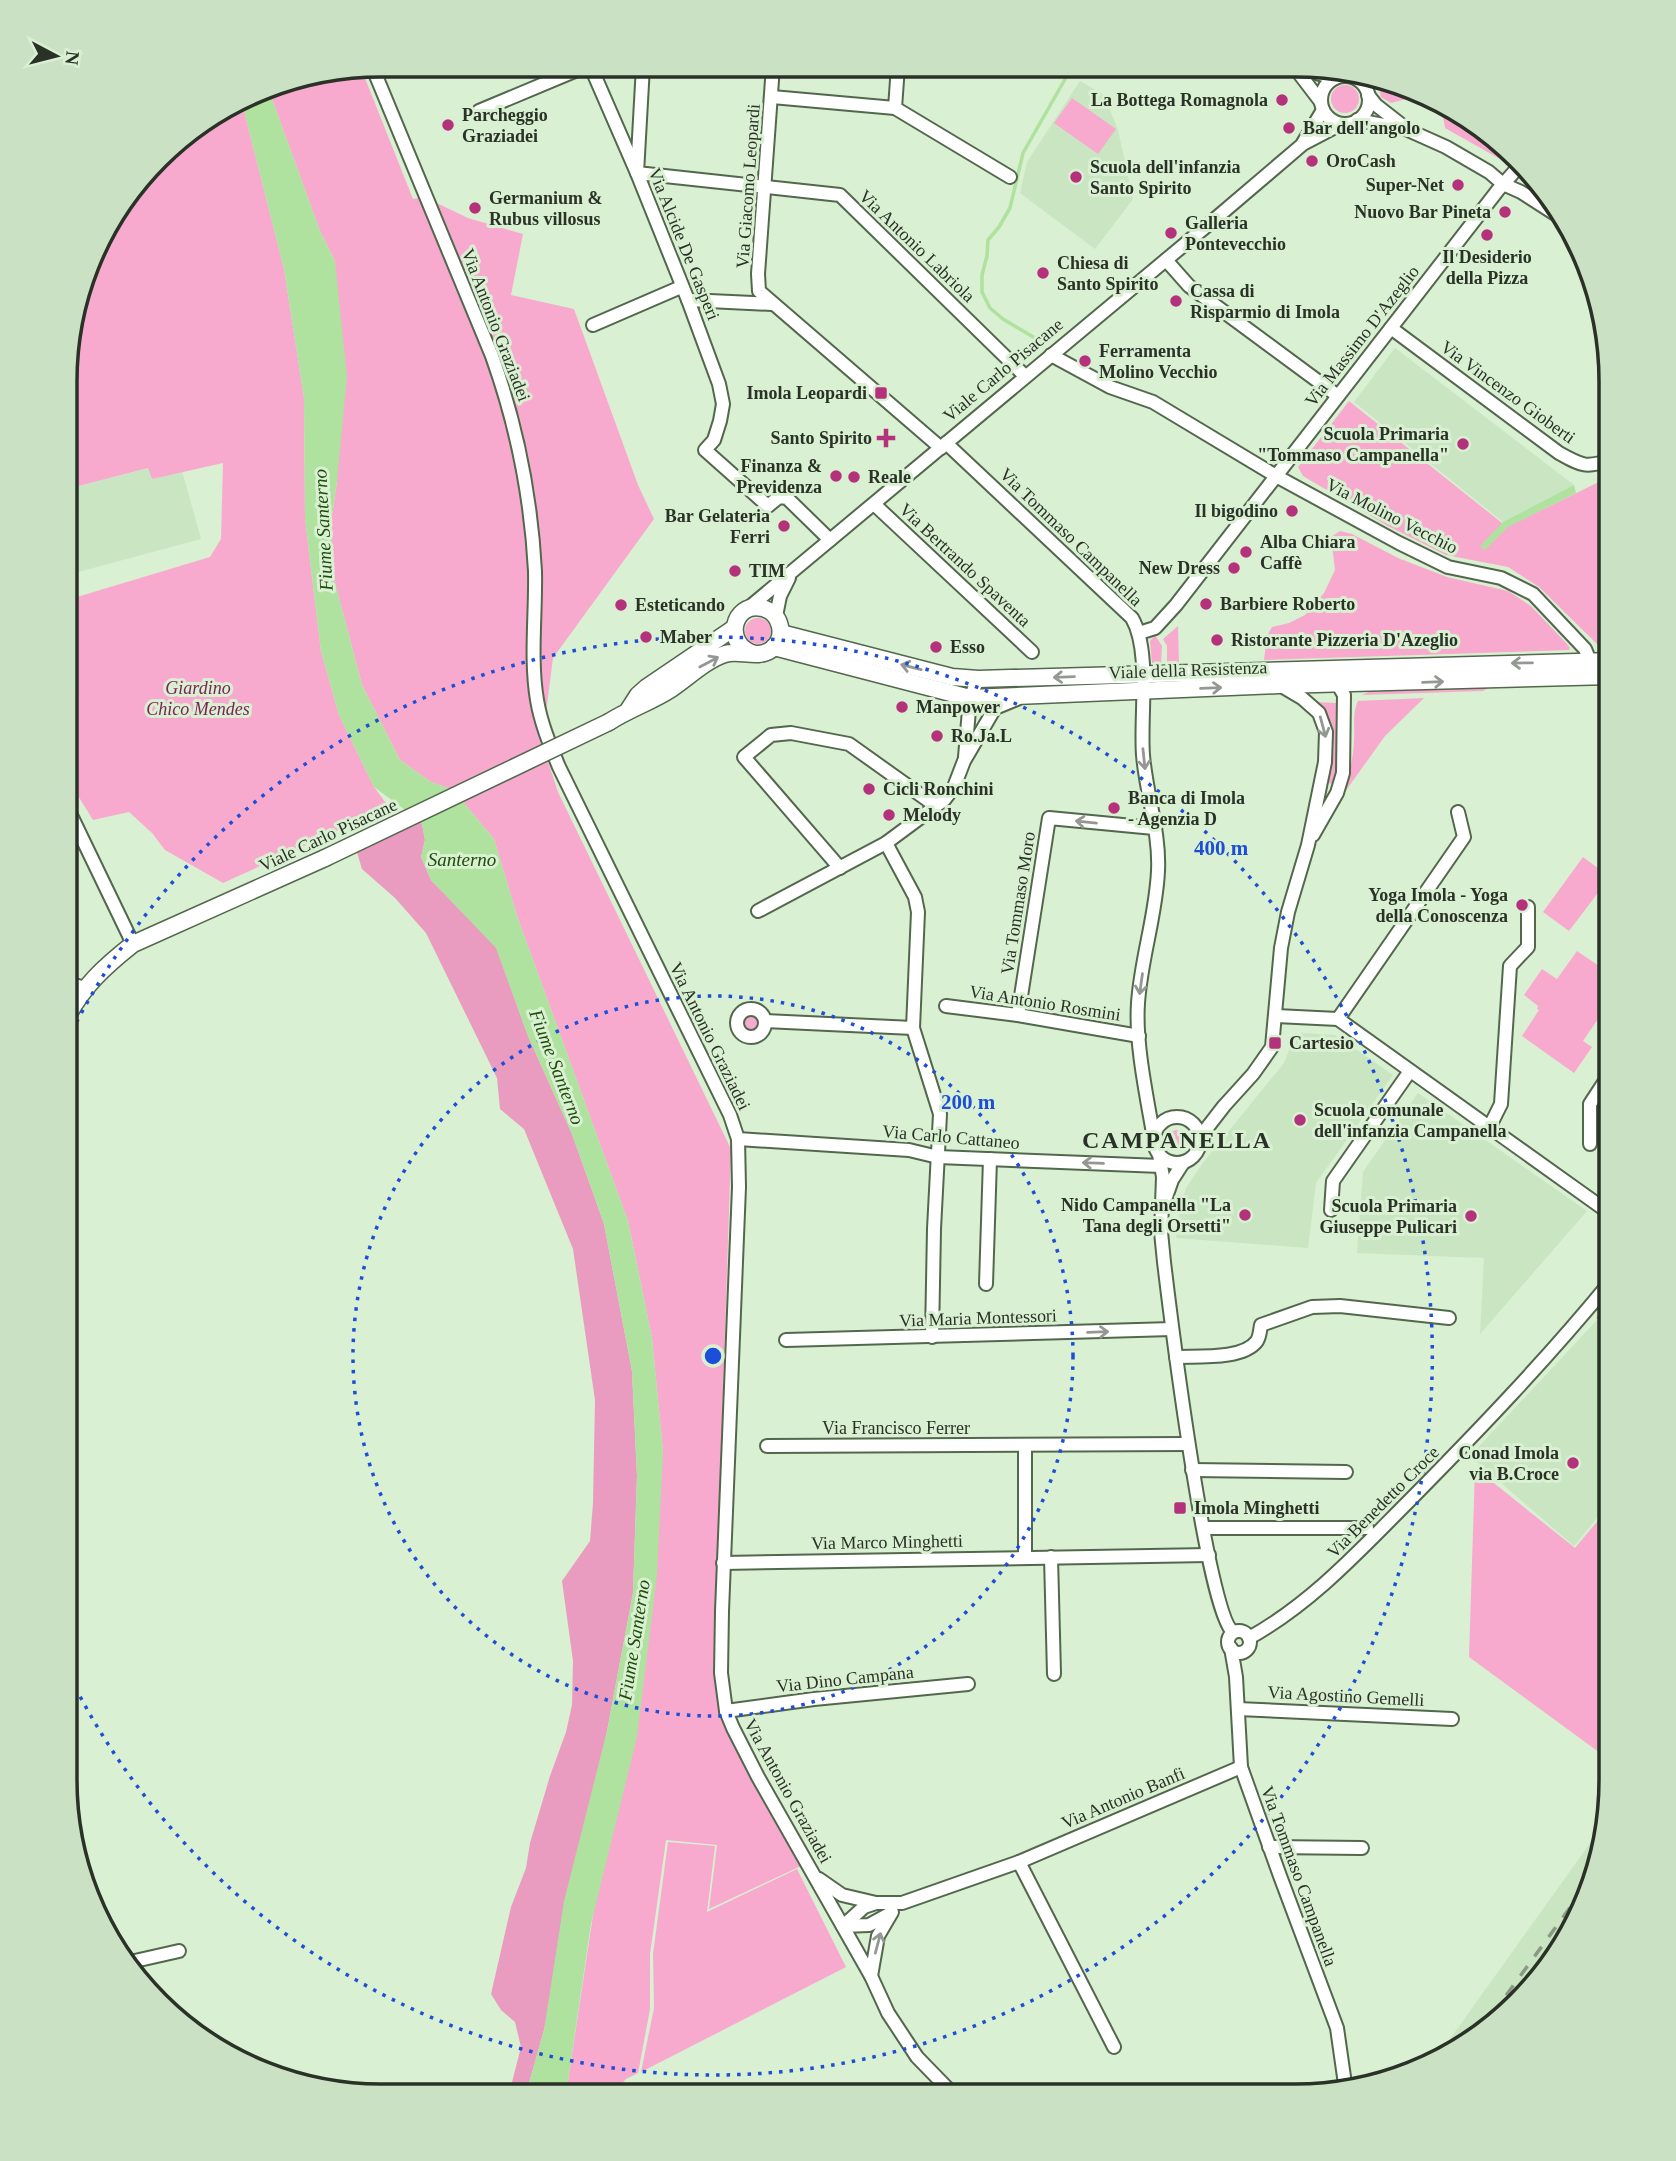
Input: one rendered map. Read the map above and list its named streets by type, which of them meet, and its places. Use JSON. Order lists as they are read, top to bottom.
{
  "streets": {
    "main road": ["Viale Carlo Pisacane", "Viale della Resistenza"],
    "street": [
      "Via Giacomo Leopardi",
      "Via Alcide De Gasperi",
      "Via Antonio Labriola",
      "Via Antonio Graziadei",
      "Via Massimo D'Azeglio",
      "Via Vincenzo Gioberti",
      "Via Molino Vecchio",
      "Via Tommaso Campanella",
      "Via Bertrando Spaventa",
      "Via Tommaso Moro",
      "Via Antonio Rosmini",
      "Via Carlo Cattaneo",
      "Via Maria Montessori",
      "Via Francisco Ferrer",
      "Via Benedetto Croce",
      "Via Marco Minghetti",
      "Via Dino Campana",
      "Via Agostino Gemelli",
      "Via Antonio Banfi"
    ]
  },
  "crossings": [
    ["Via Giacomo Leopardi", "Via Antonio Labriola"],
    ["Via Giacomo Leopardi", "Viale Carlo Pisacane"],
    ["Via Giacomo Leopardi", "Via Tommaso Campanella"],
    ["Via Alcide De Gasperi", "Via Antonio Labriola"],
    ["Via Alcide De Gasperi", "Viale Carlo Pisacane"],
    ["Via Antonio Labriola", "Viale Carlo Pisacane"],
    ["Via Antonio Graziadei", "Via Carlo Cattaneo"],
    ["Via Antonio Graziadei", "Via Marco Minghetti"],
    ["Via Antonio Graziadei", "Via Dino Campana"],
    ["Via Antonio Graziadei", "Via Antonio Banfi"],
    ["Via Massimo D'Azeglio", "Via Vincenzo Gioberti"],
    ["Via Massimo D'Azeglio", "Via Molino Vecchio"],
    ["Via Massimo D'Azeglio", "Via Tommaso Campanella"],
    ["Viale Carlo Pisacane", "Via Molino Vecchio"],
    ["Viale Carlo Pisacane", "Via Tommaso Campanella"],
    ["Viale Carlo Pisacane", "Via Bertrando Spaventa"],
    ["Viale Carlo Pisacane", "Viale della Resistenza"],
    ["Via Molino Vecchio", "Viale della Resistenza"],
    ["Via Tommaso Campanella", "Viale della Resistenza"],
    ["Via Tommaso Campanella", "Via Tommaso Moro"],
    ["Via Tommaso Campanella", "Via Antonio Rosmini"],
    ["Via Tommaso Campanella", "Via Carlo Cattaneo"],
    ["Via Tommaso Campanella", "Via Maria Montessori"],
    ["Via Tommaso Campanella", "Via Francisco Ferrer"],
    ["Via Tommaso Campanella", "Via Benedetto Croce"],
    ["Via Tommaso Campanella", "Via Marco Minghetti"],
    ["Via Tommaso Campanella", "Via Agostino Gemelli"],
    ["Via Tommaso Campanella", "Via Antonio Banfi"],
    ["Via Tommaso Moro", "Via Antonio Rosmini"]
  ],
  "one_way": ["Via Carlo Cattaneo", "Via Maria Montessori"],
  "districts": ["CAMPANELLA"],
  "water": ["Fiume Santerno", "Santerno"],
  "parks": ["Giardino Chico Mendes"],
  "places": {
    "other": [
      "La Bottega Romagnola",
      "Parcheggio Graziadei",
      "Bar dell'angolo",
      "OroCash",
      "Scuola dell'infanzia Santo Spirito",
      "Super-Net",
      "Germanium & Rubus villosus",
      "Nuovo Bar Pineta",
      "Galleria Pontevecchio",
      "Il Desiderio della Pizza",
      "Chiesa di Santo Spirito",
      "Cassa di Risparmio di Imola",
      "Ferramenta Molino Vecchio",
      "Scuola Primaria \"Tommaso Campanella\"",
      "Finanza & Previdenza",
      "Reale",
      "Il bigodino",
      "Bar Gelateria Ferri",
      "Alba Chiara Caffè",
      "New Dress",
      "TIM",
      "Barbiere Roberto",
      "Esteticando",
      "Maber",
      "Ristorante Pizzeria D'Azeglio",
      "Esso",
      "Manpower",
      "Ro.Ja.L",
      "Cicli Ronchini",
      "Banca di Imola - Agenzia D",
      "Melody",
      "Yoga Imola - Yoga della Conoscenza",
      "Scuola comunale dell'infanzia Campanella",
      "Nido Campanella \"La Tana degli Orsetti\"",
      "Scuola Primaria Giuseppe Pulicari",
      "Conad Imola via B.Croce"
    ],
    "transit": ["Imola Leopardi", "Cartesio", "Imola Minghetti"],
    "health": ["Santo Spirito"]
  },
  "north": "right",
  "rings": ["400 m", "200 m"]
}
